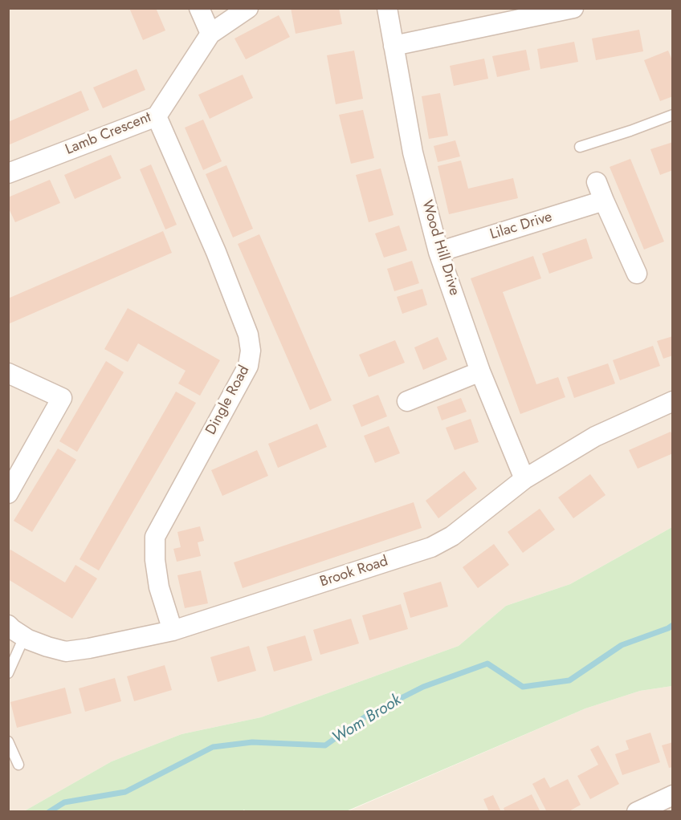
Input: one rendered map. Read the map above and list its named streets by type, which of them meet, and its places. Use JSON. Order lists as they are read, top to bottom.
{
  "streets": {
    "street": [
      "Lamb Crescent",
      "Lilac Drive",
      "Wood Hill Drive",
      "Dingle Road",
      "Brook Road"
    ]
  },
  "crossings": [
    ["Lamb Crescent", "Dingle Road"],
    ["Lilac Drive", "Wood Hill Drive"],
    ["Wood Hill Drive", "Brook Road"],
    ["Dingle Road", "Brook Road"]
  ],
  "water": ["Wom Brook"]
}
